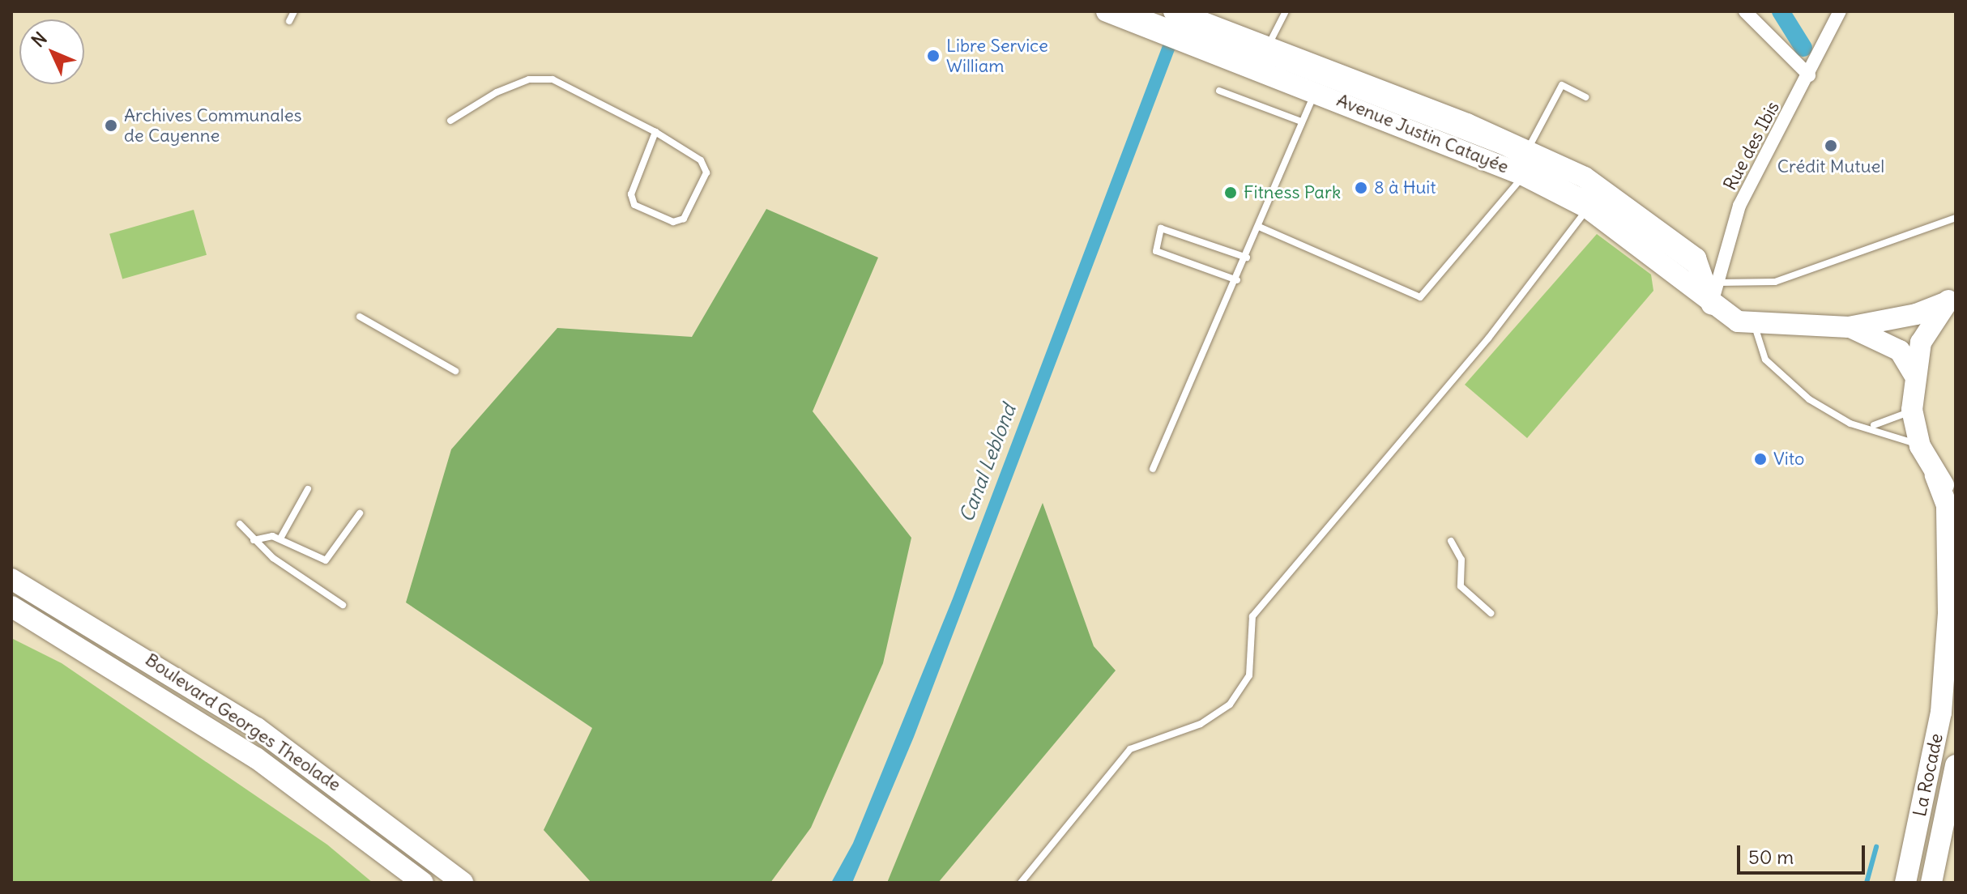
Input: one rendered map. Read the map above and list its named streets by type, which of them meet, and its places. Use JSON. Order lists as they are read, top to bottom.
{
  "streets": {
    "main road": ["Avenue Justin Catayée", "Boulevard Georges Theolade", "La Rocade"],
    "street": ["Rue des Ibis"]
  },
  "crossings": [
    ["Avenue Justin Catayée", "Rue des Ibis"]
  ],
  "water": ["Canal Leblond"],
  "places": [
    "Libre Service William",
    "Archives Communales de Cayenne",
    "Crédit Mutuel",
    "8 à Huit",
    "Fitness Park",
    "Vito"
  ],
  "scale_bar": "50 m",
  "north": "top left"
}
